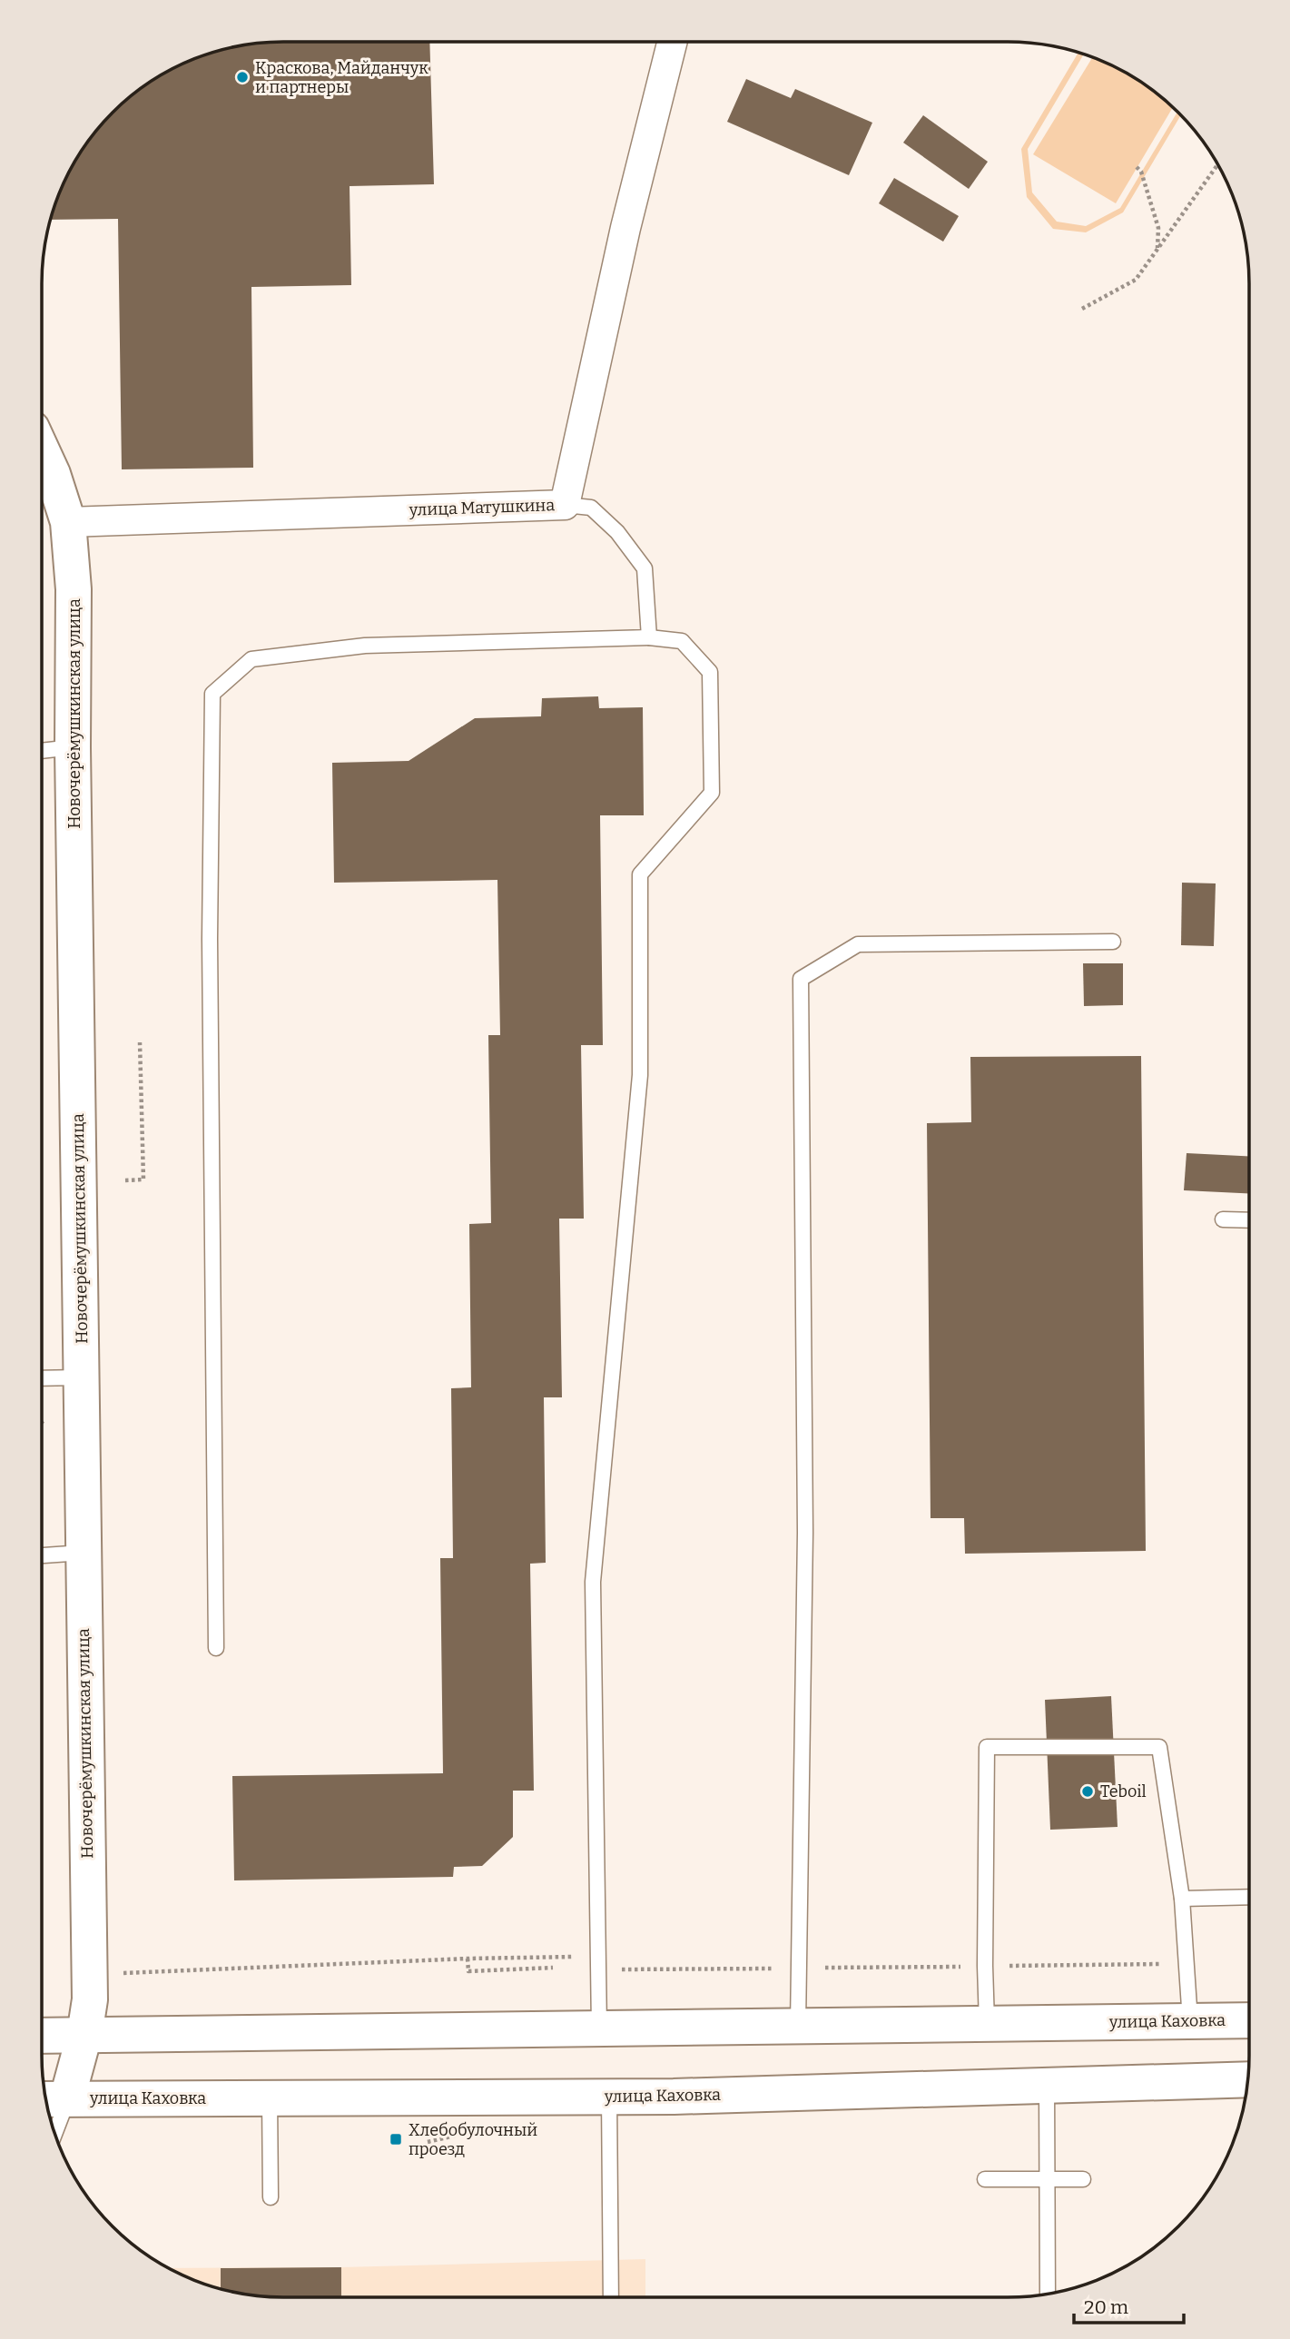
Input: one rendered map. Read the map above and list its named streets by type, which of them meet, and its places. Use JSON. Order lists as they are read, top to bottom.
{
  "streets": {
    "main road": ["Новочерёмушкинская улица", "улица Каховка"],
    "street": ["улица Матушкина"]
  },
  "crossings": [
    ["улица Матушкина", "Новочерёмушкинская улица"],
    ["Новочерёмушкинская улица", "улица Каховка"]
  ],
  "places": {
    "other": ["Краскова, Майданчук и партнеры", "Teboil"],
    "transit": ["Хлебобулочный проезд"]
  },
  "scale_bar": "20 m"
}
